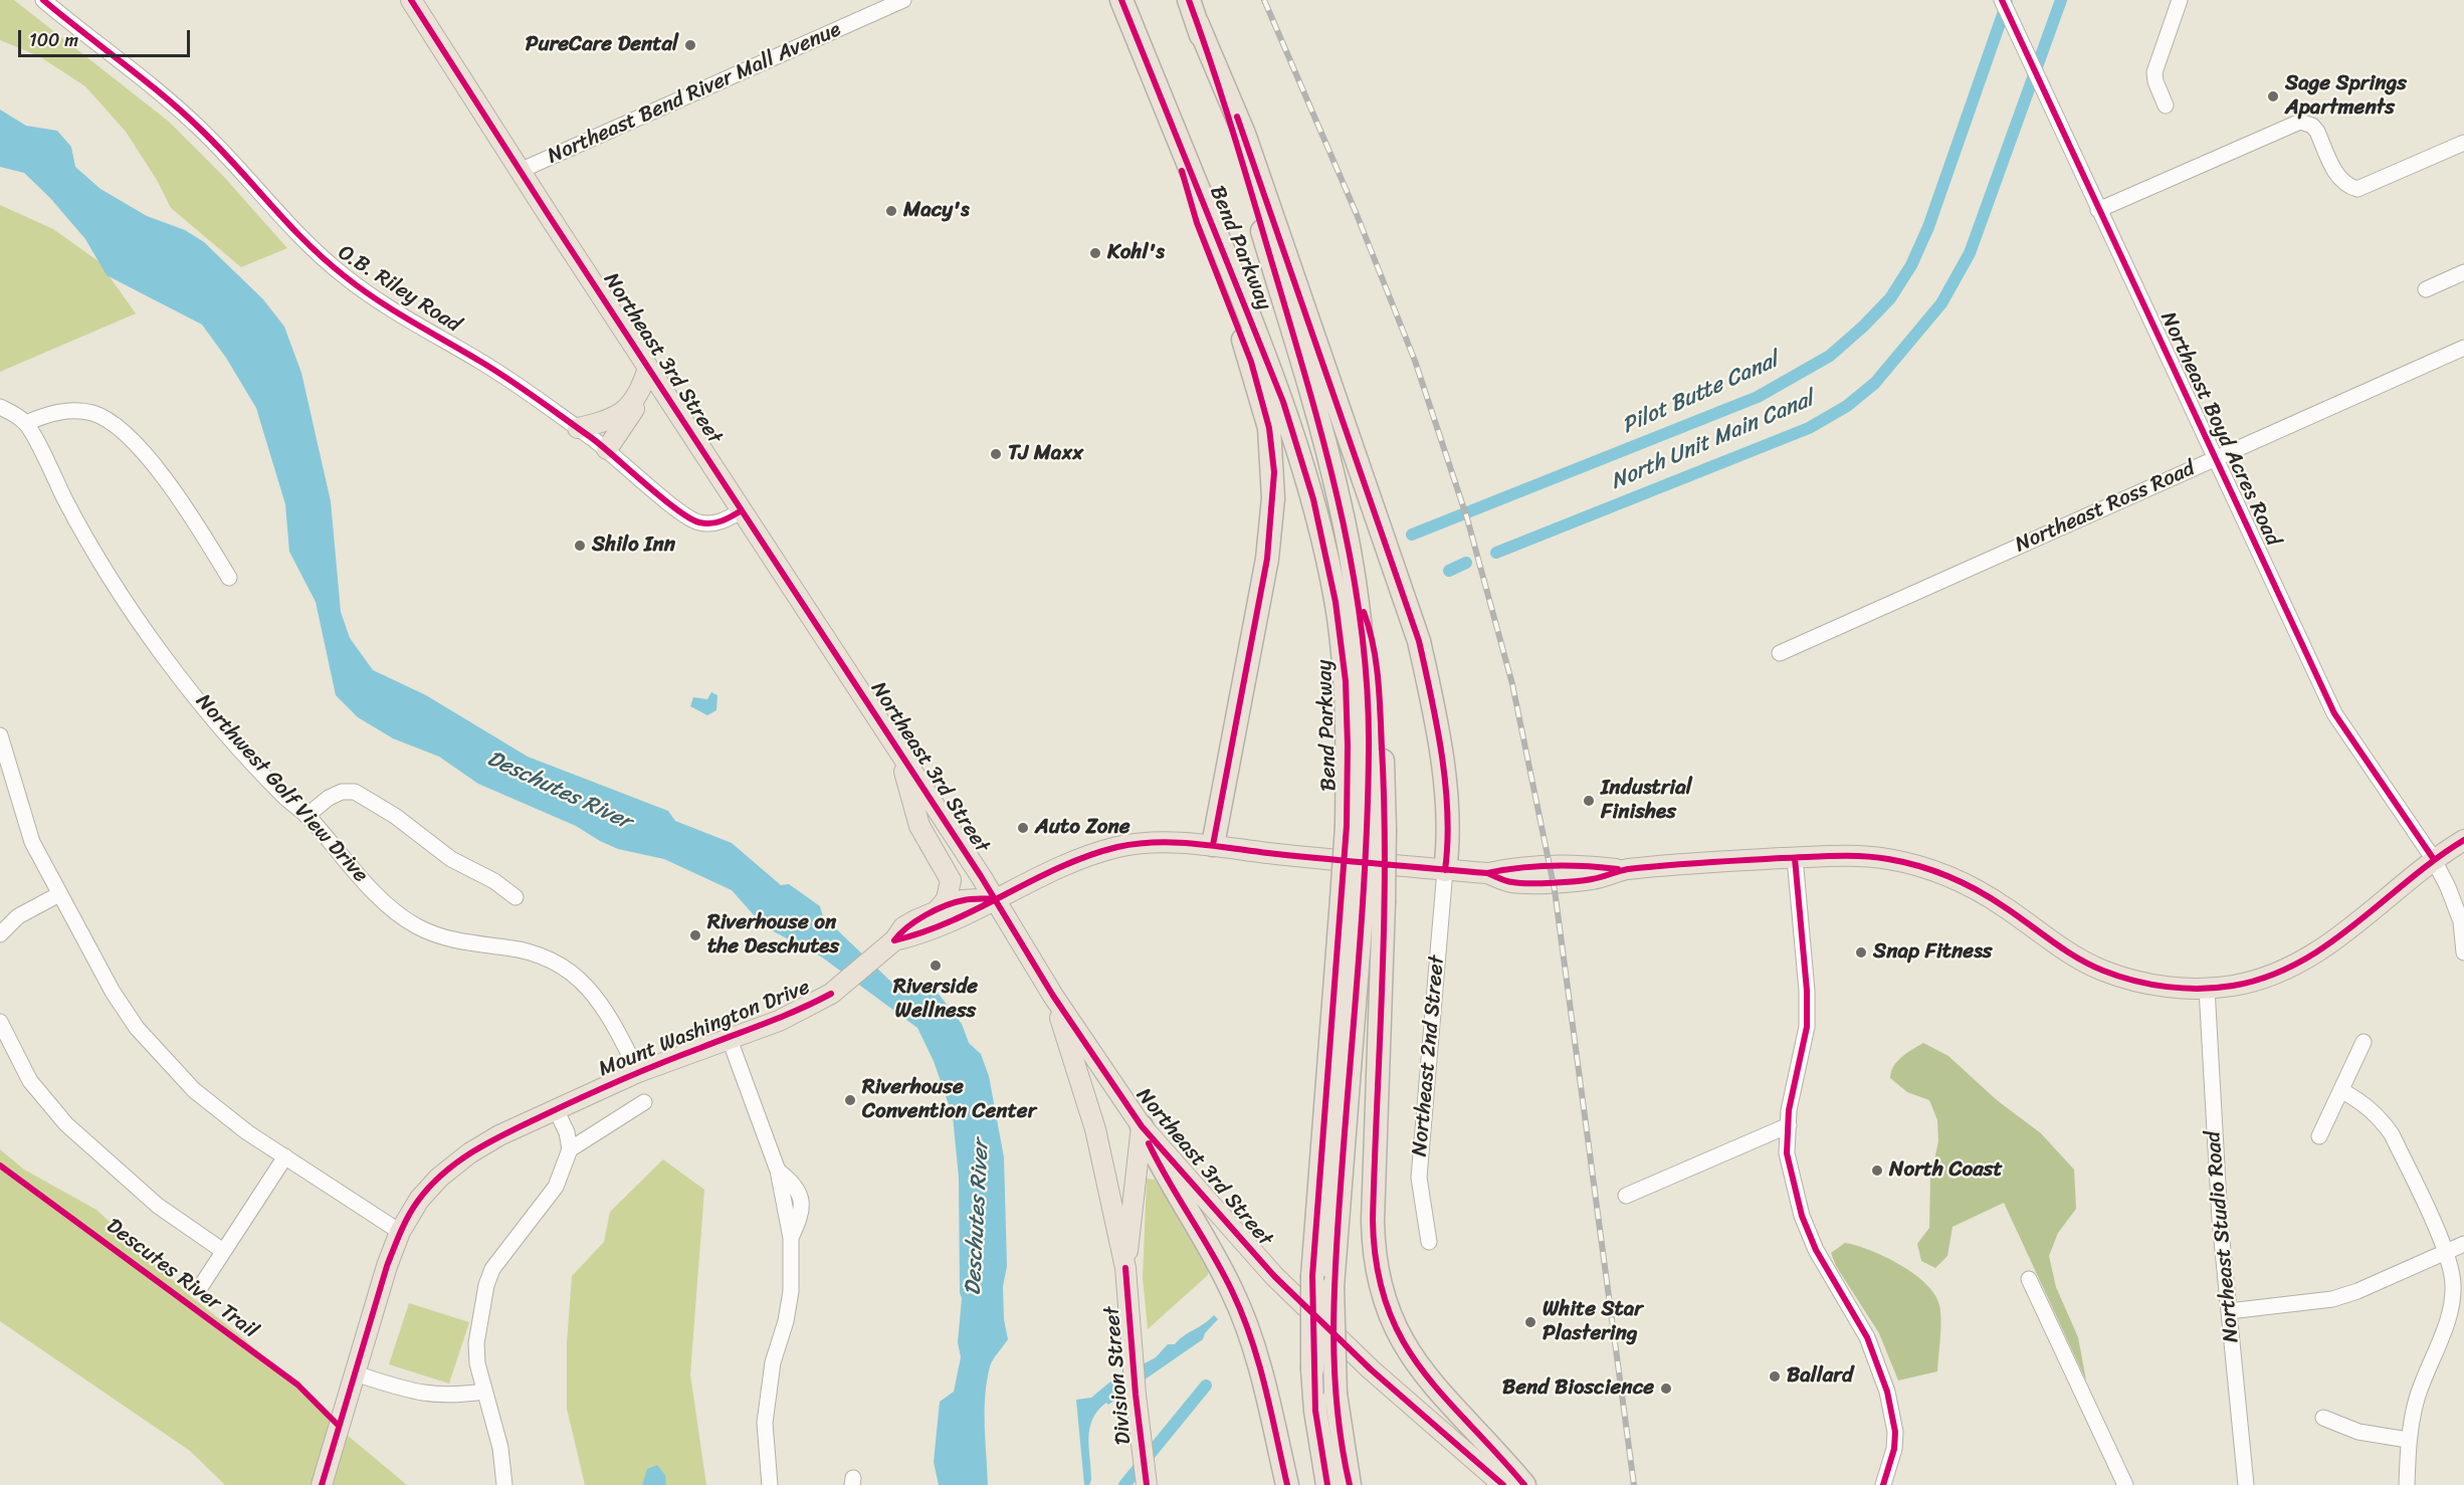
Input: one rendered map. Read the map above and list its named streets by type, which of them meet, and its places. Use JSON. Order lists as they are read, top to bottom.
{
  "streets": {
    "highway": ["Bend Parkway"],
    "main road": ["Northeast 3rd Street", "Mount Washington Drive", "Division Street"],
    "street": [
      "Northeast Bend River Mall Avenue",
      "O.B. Riley Road",
      "Northeast Boyd Acres Road",
      "Northeast Ross Road",
      "Northwest Golf View Drive",
      "Northeast 2nd Street",
      "Northeast Studio Road"
    ],
    "cycle path": ["Descutes River Trail"]
  },
  "crossings": [
    ["Northeast Bend River Mall Avenue", "Northeast 3rd Street"],
    ["O.B. Riley Road", "Northeast 3rd Street"],
    ["Northeast 3rd Street", "Mount Washington Drive"],
    ["Northeast 3rd Street", "Division Street"],
    ["Northeast Boyd Acres Road", "Northeast Ross Road"],
    ["Northwest Golf View Drive", "Mount Washington Drive"]
  ],
  "water": ["Pilot Butte Canal", "North Unit Main Canal", "Deschutes River"],
  "places": [
    "PureCare Dental",
    "Sage Springs Apartments",
    "Macy's",
    "Kohl's",
    "TJ Maxx",
    "Shilo Inn",
    "Industrial Finishes",
    "Auto Zone",
    "Riverhouse on the Deschutes",
    "Snap Fitness",
    "Riverside Wellness",
    "Riverhouse Convention Center",
    "North Coast",
    "White Star Plastering",
    "Ballard",
    "Bend Bioscience"
  ],
  "scale_bar": "100 m"
}
